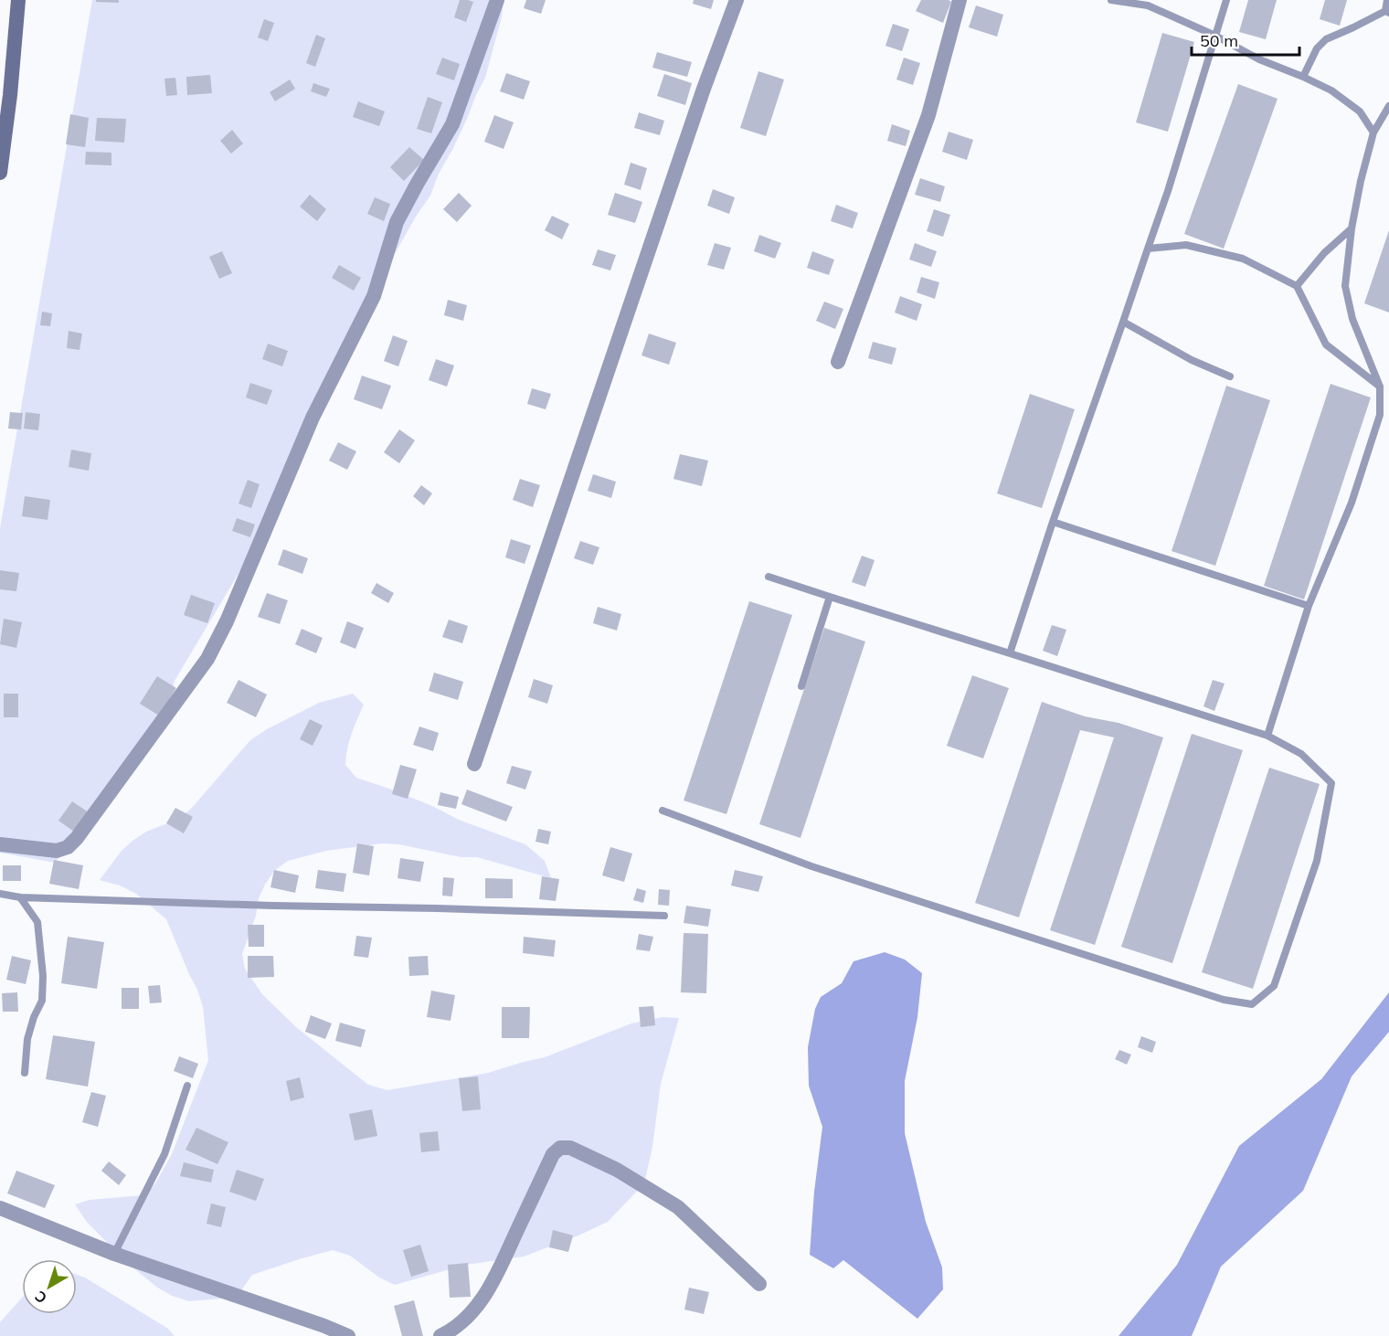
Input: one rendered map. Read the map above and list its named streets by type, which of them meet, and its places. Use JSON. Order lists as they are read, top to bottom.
{
  "scale_bar": "50 m",
  "north": "bottom left"
}
